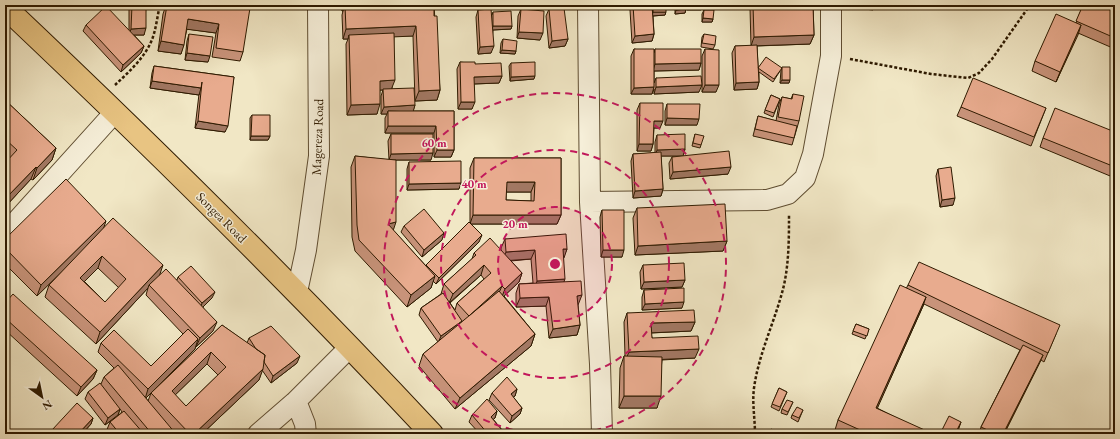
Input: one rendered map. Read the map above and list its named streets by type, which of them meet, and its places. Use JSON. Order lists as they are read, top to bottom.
{
  "streets": {
    "highway": ["Songea Road"],
    "street": ["Magereza Road"]
  },
  "crossings": [
    ["Magereza Road", "Songea Road"]
  ],
  "north": "bottom right",
  "rings": ["60 m", "40 m", "20 m"]
}
